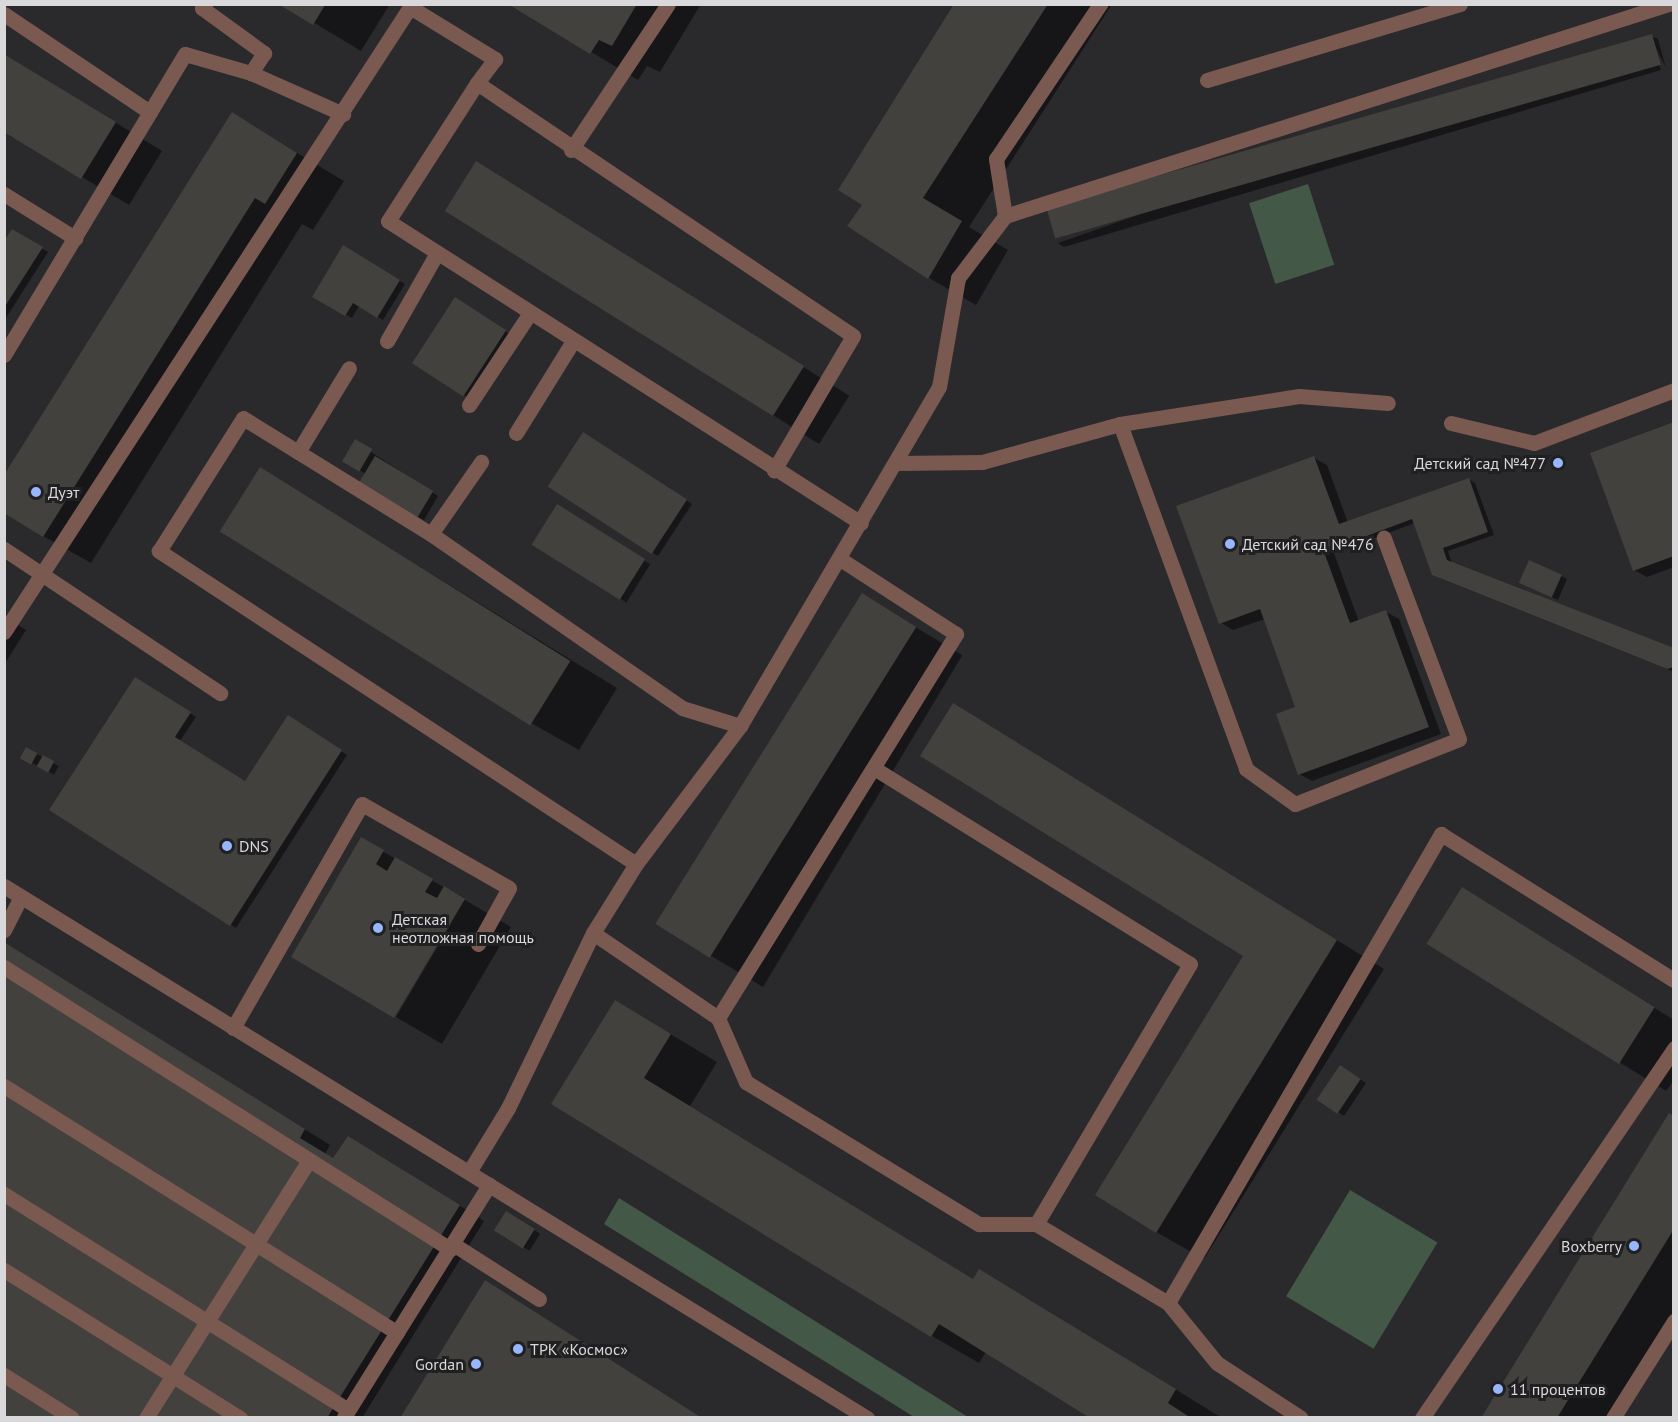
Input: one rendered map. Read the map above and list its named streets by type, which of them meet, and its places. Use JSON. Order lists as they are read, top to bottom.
{
  "places": [
    "Детский сад №477",
    "Дуэт",
    "Детский сад №476",
    "DNS",
    "Детская неотложная помощь",
    "Boxberry",
    "ТРК «Космос»",
    "Gordan",
    "11 процентов"
  ]
}
